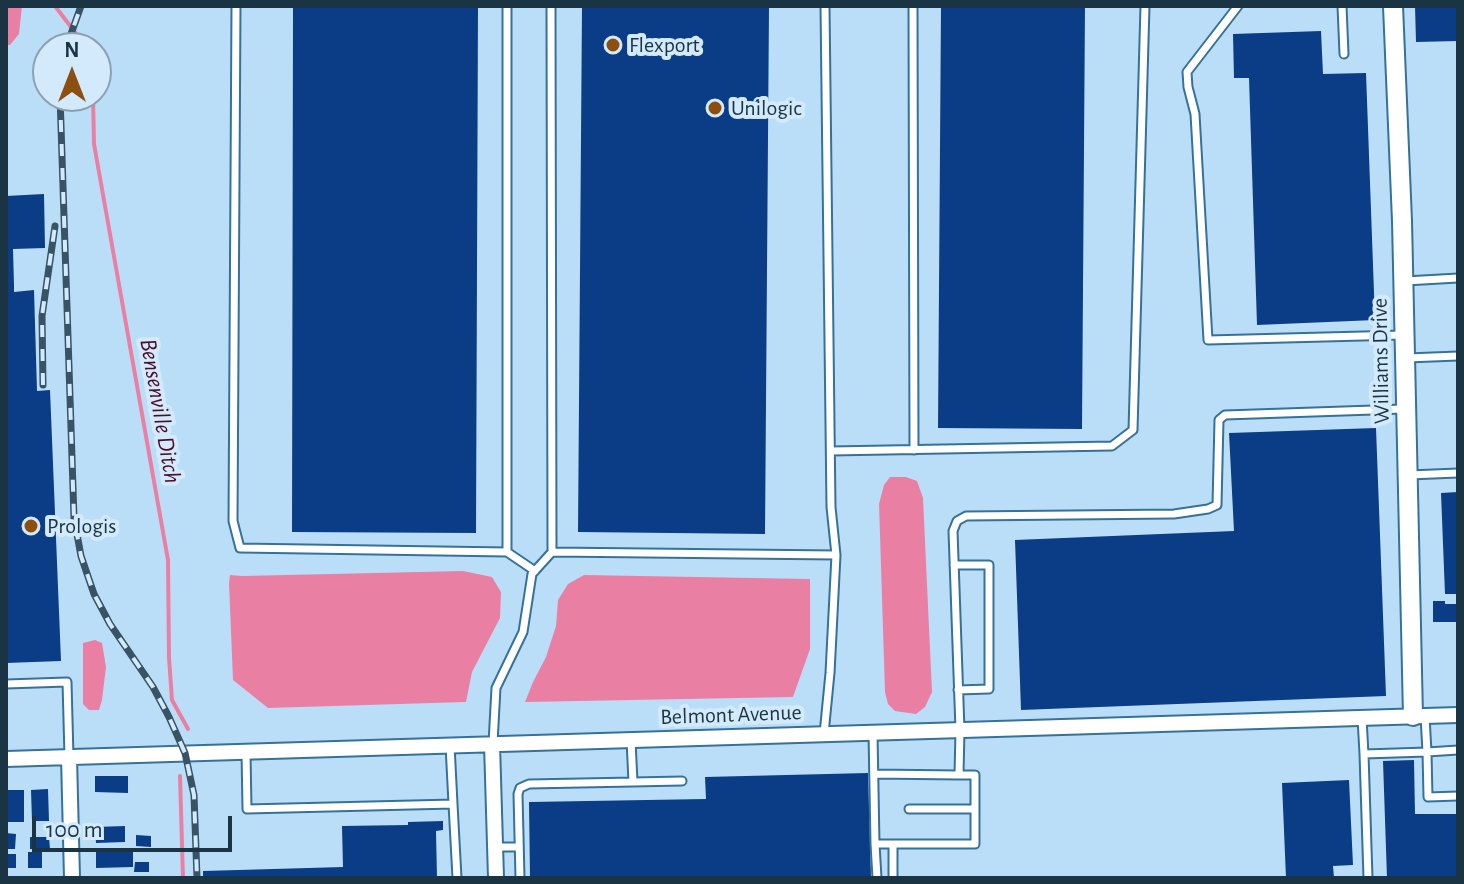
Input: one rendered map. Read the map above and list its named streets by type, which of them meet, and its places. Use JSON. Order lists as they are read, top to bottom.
{
  "streets": {
    "main road": ["Williams Drive"],
    "street": ["Belmont Avenue"]
  },
  "crossings": [
    ["Williams Drive", "Belmont Avenue"]
  ],
  "water": ["Bensenville Ditch"],
  "places": ["Flexport", "Unilogic", "Prologis"],
  "scale_bar": "100 m",
  "north": "top"
}
